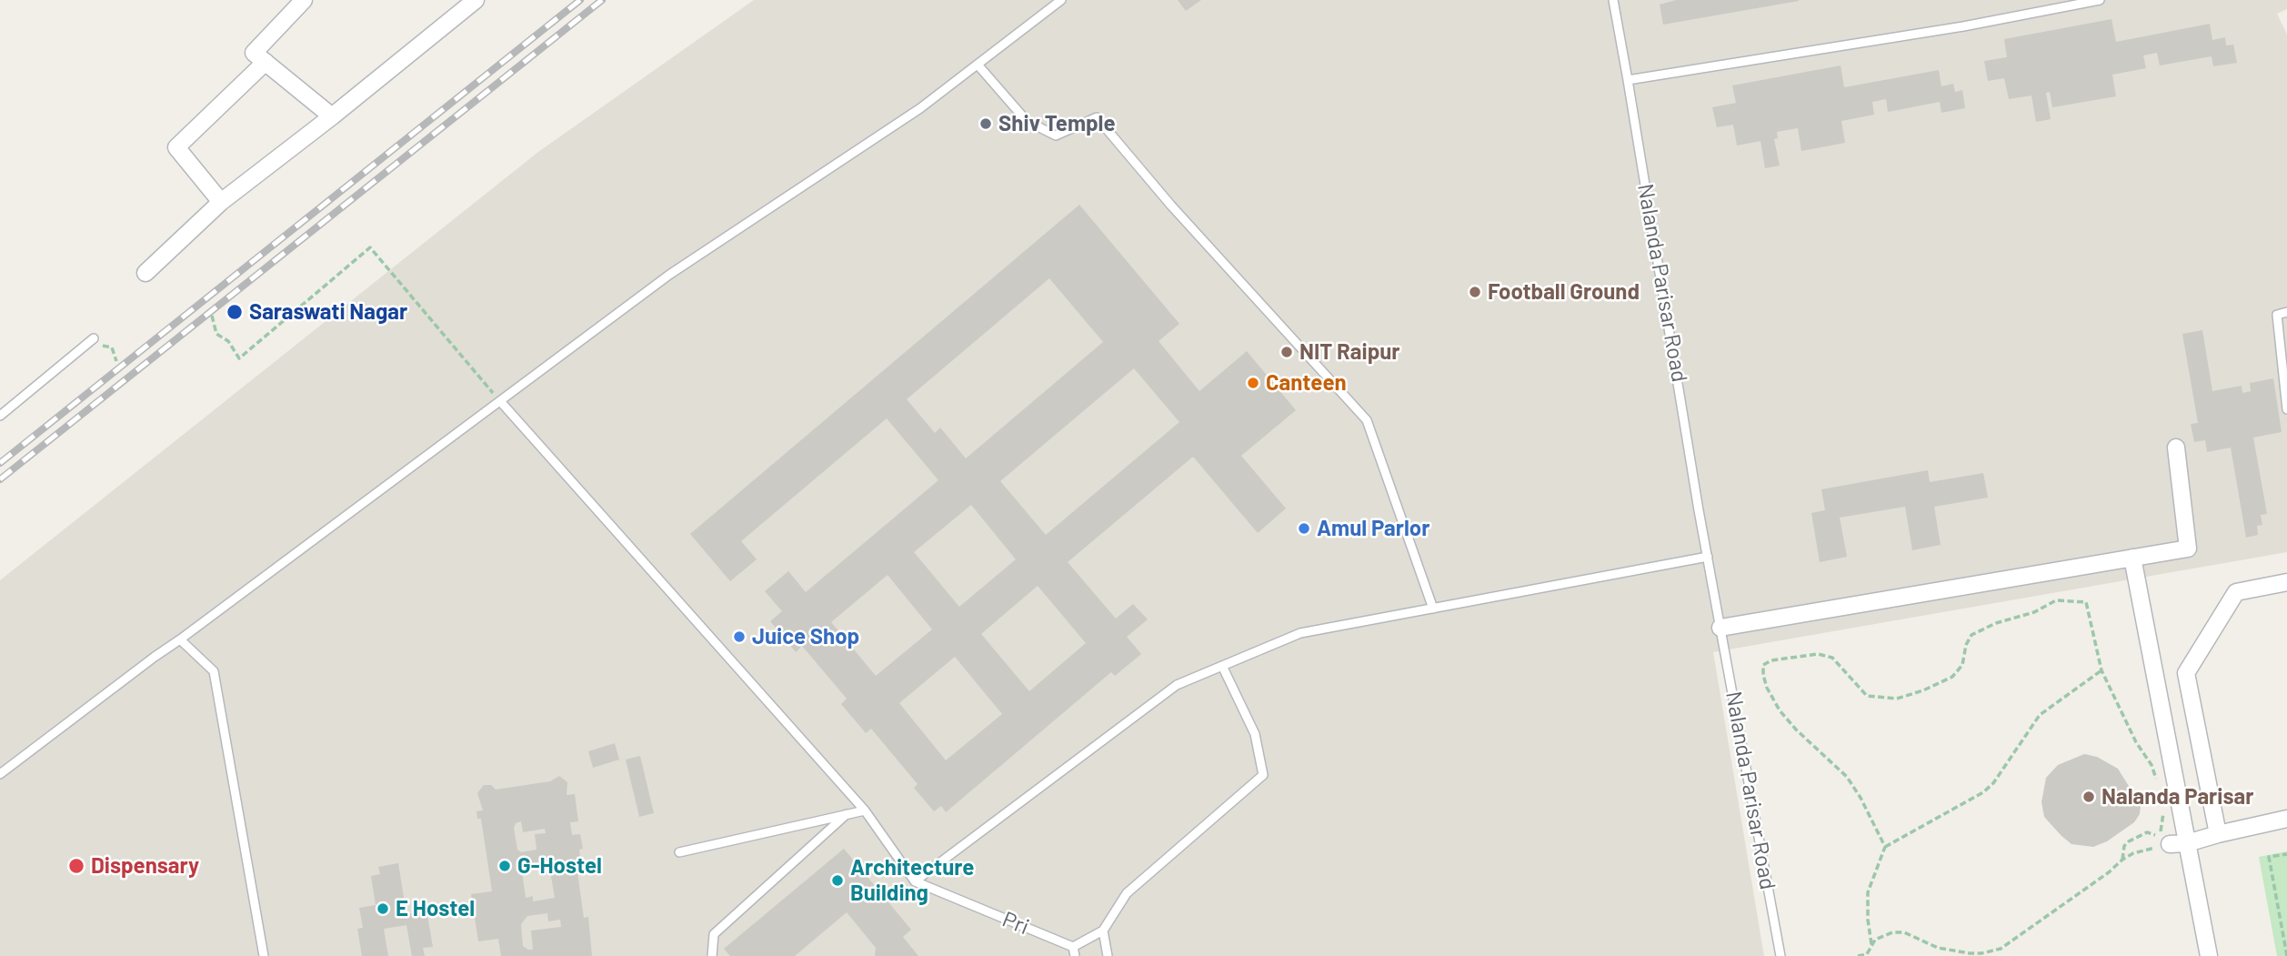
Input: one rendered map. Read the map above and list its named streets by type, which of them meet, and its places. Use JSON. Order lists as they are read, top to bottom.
{
  "streets": {
    "lane": ["Nalanda Parisar Road", "Pri"]
  },
  "places": [
    "Shiv Temple",
    "Football Ground",
    "Saraswati Nagar",
    "NIT Raipur",
    "Canteen",
    "Amul Parlor",
    "Juice Shop",
    "Nalanda Parisar",
    "Dispensary",
    "G-Hostel",
    "Architecture Building",
    "E Hostel"
  ]
}
